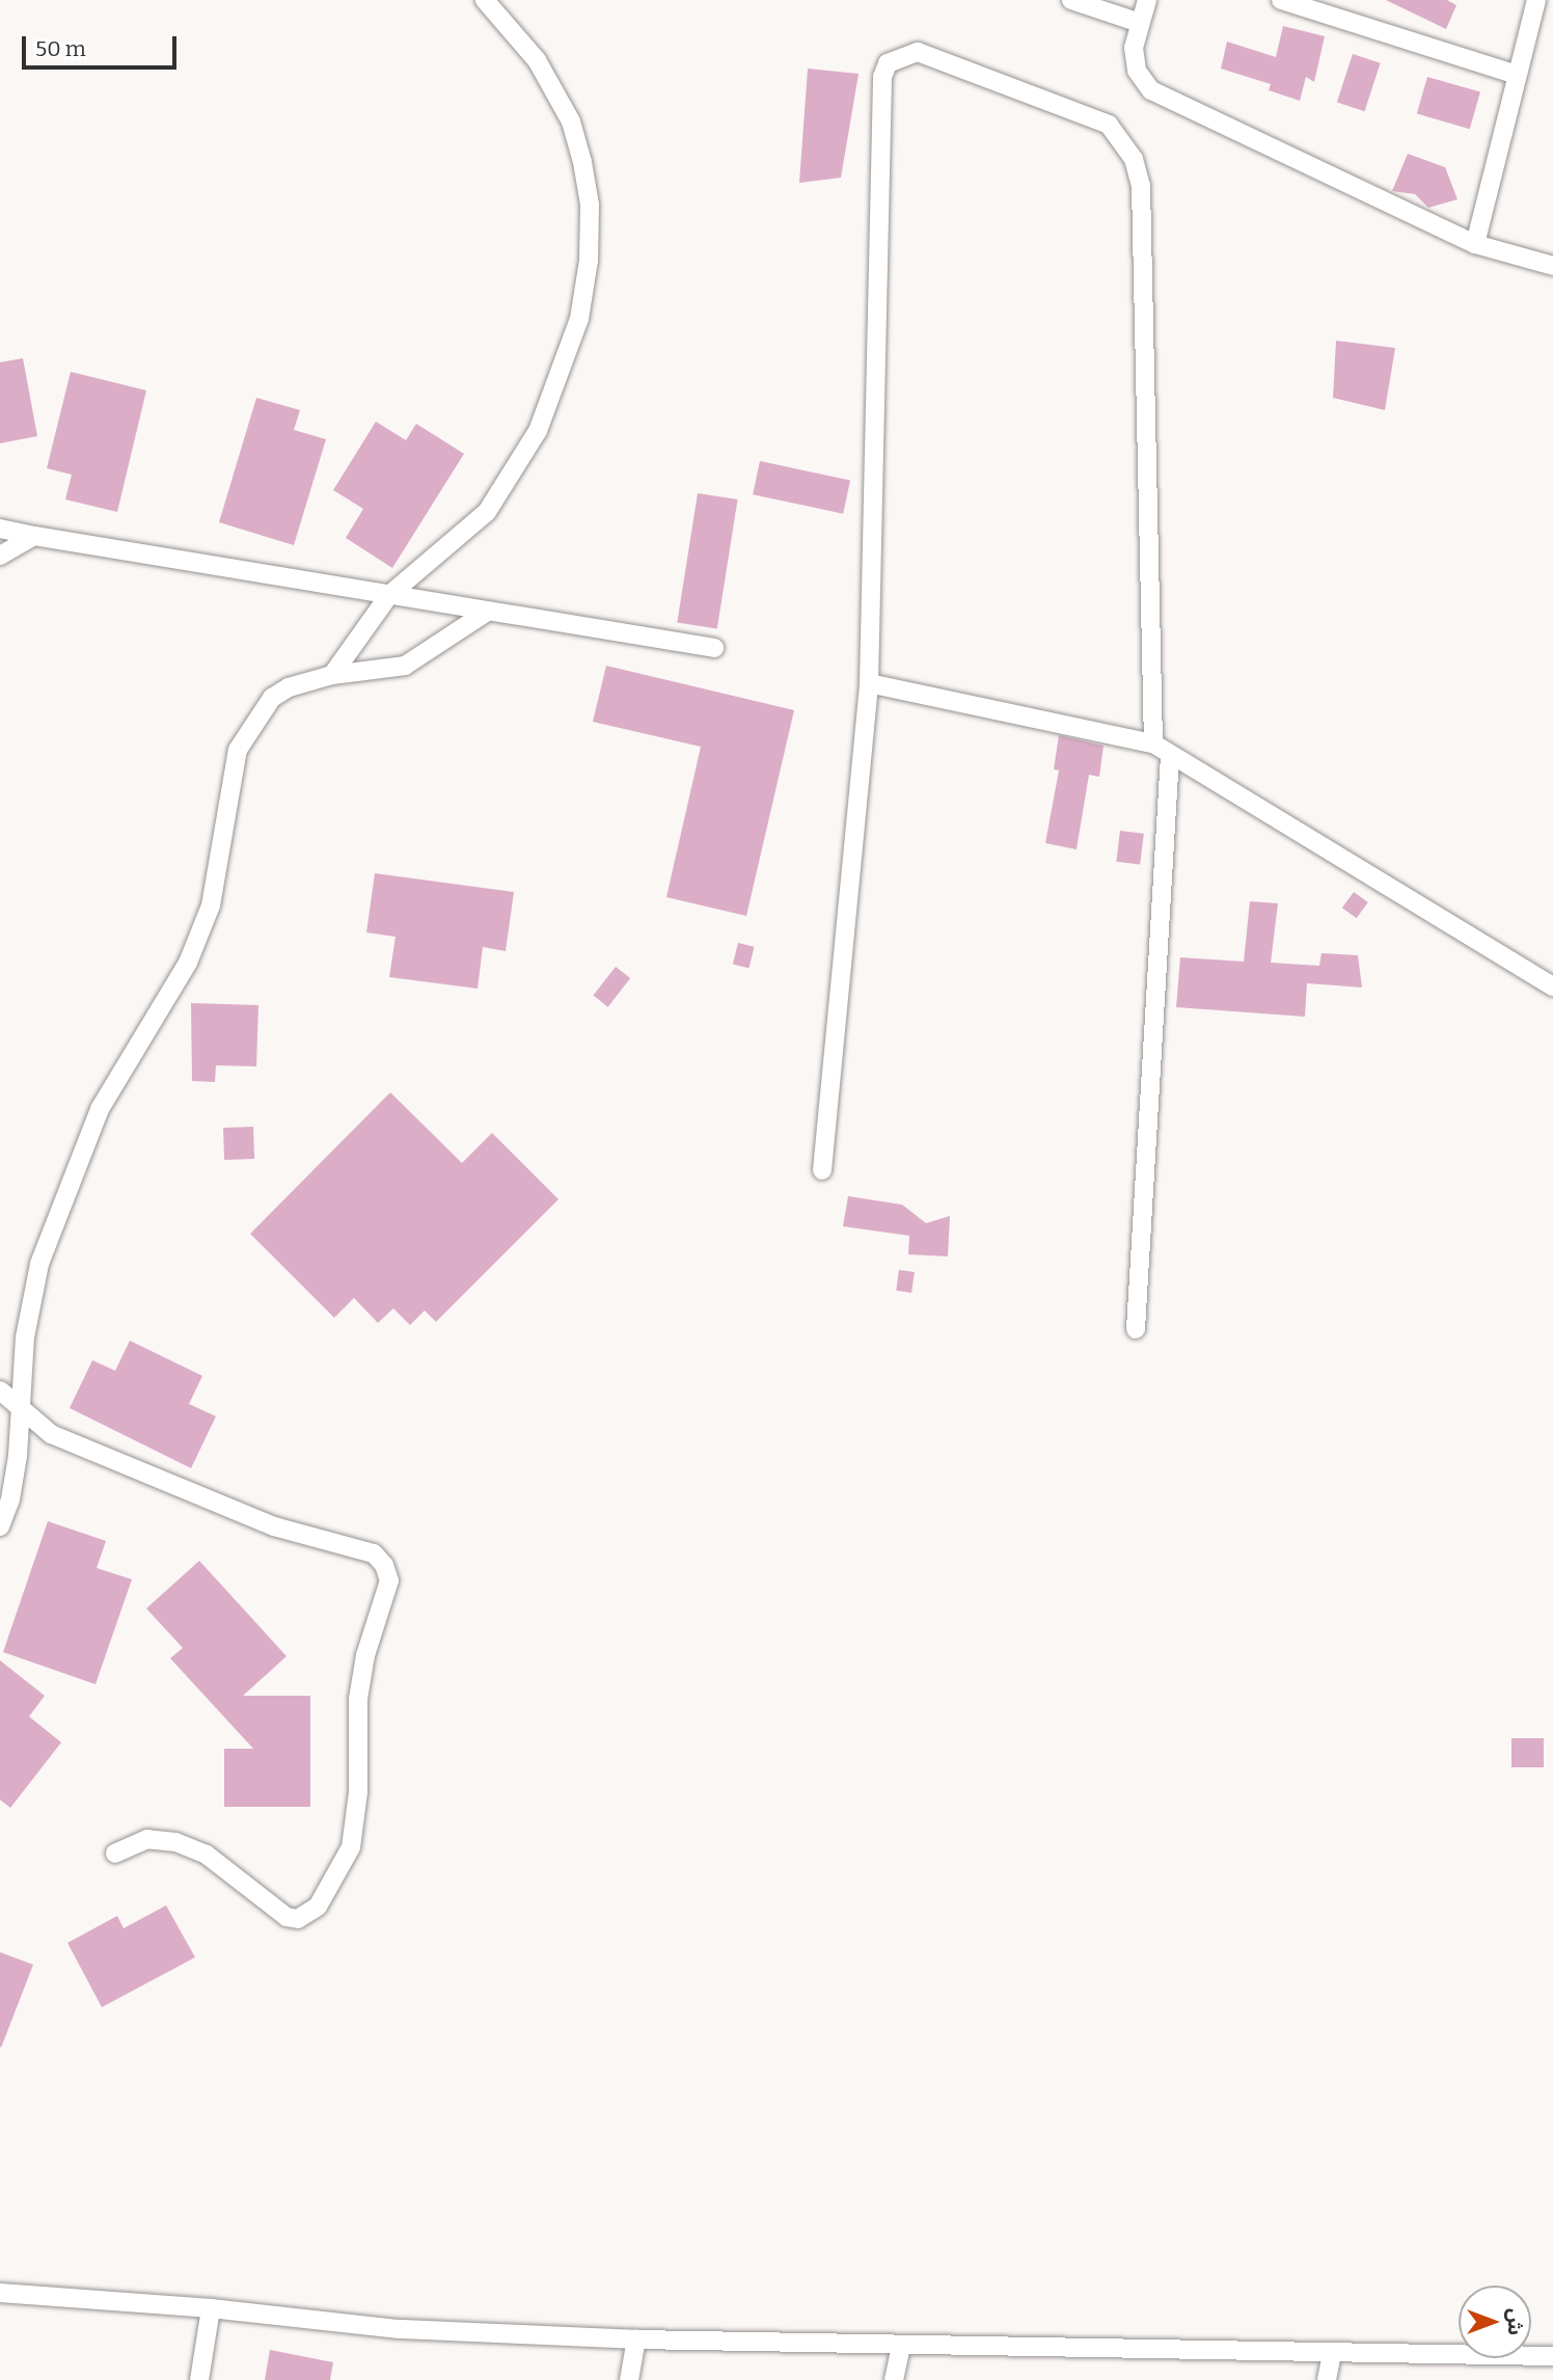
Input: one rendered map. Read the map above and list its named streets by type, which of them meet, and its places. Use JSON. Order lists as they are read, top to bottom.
{
  "scale_bar": "50 m",
  "north": "right"
}
